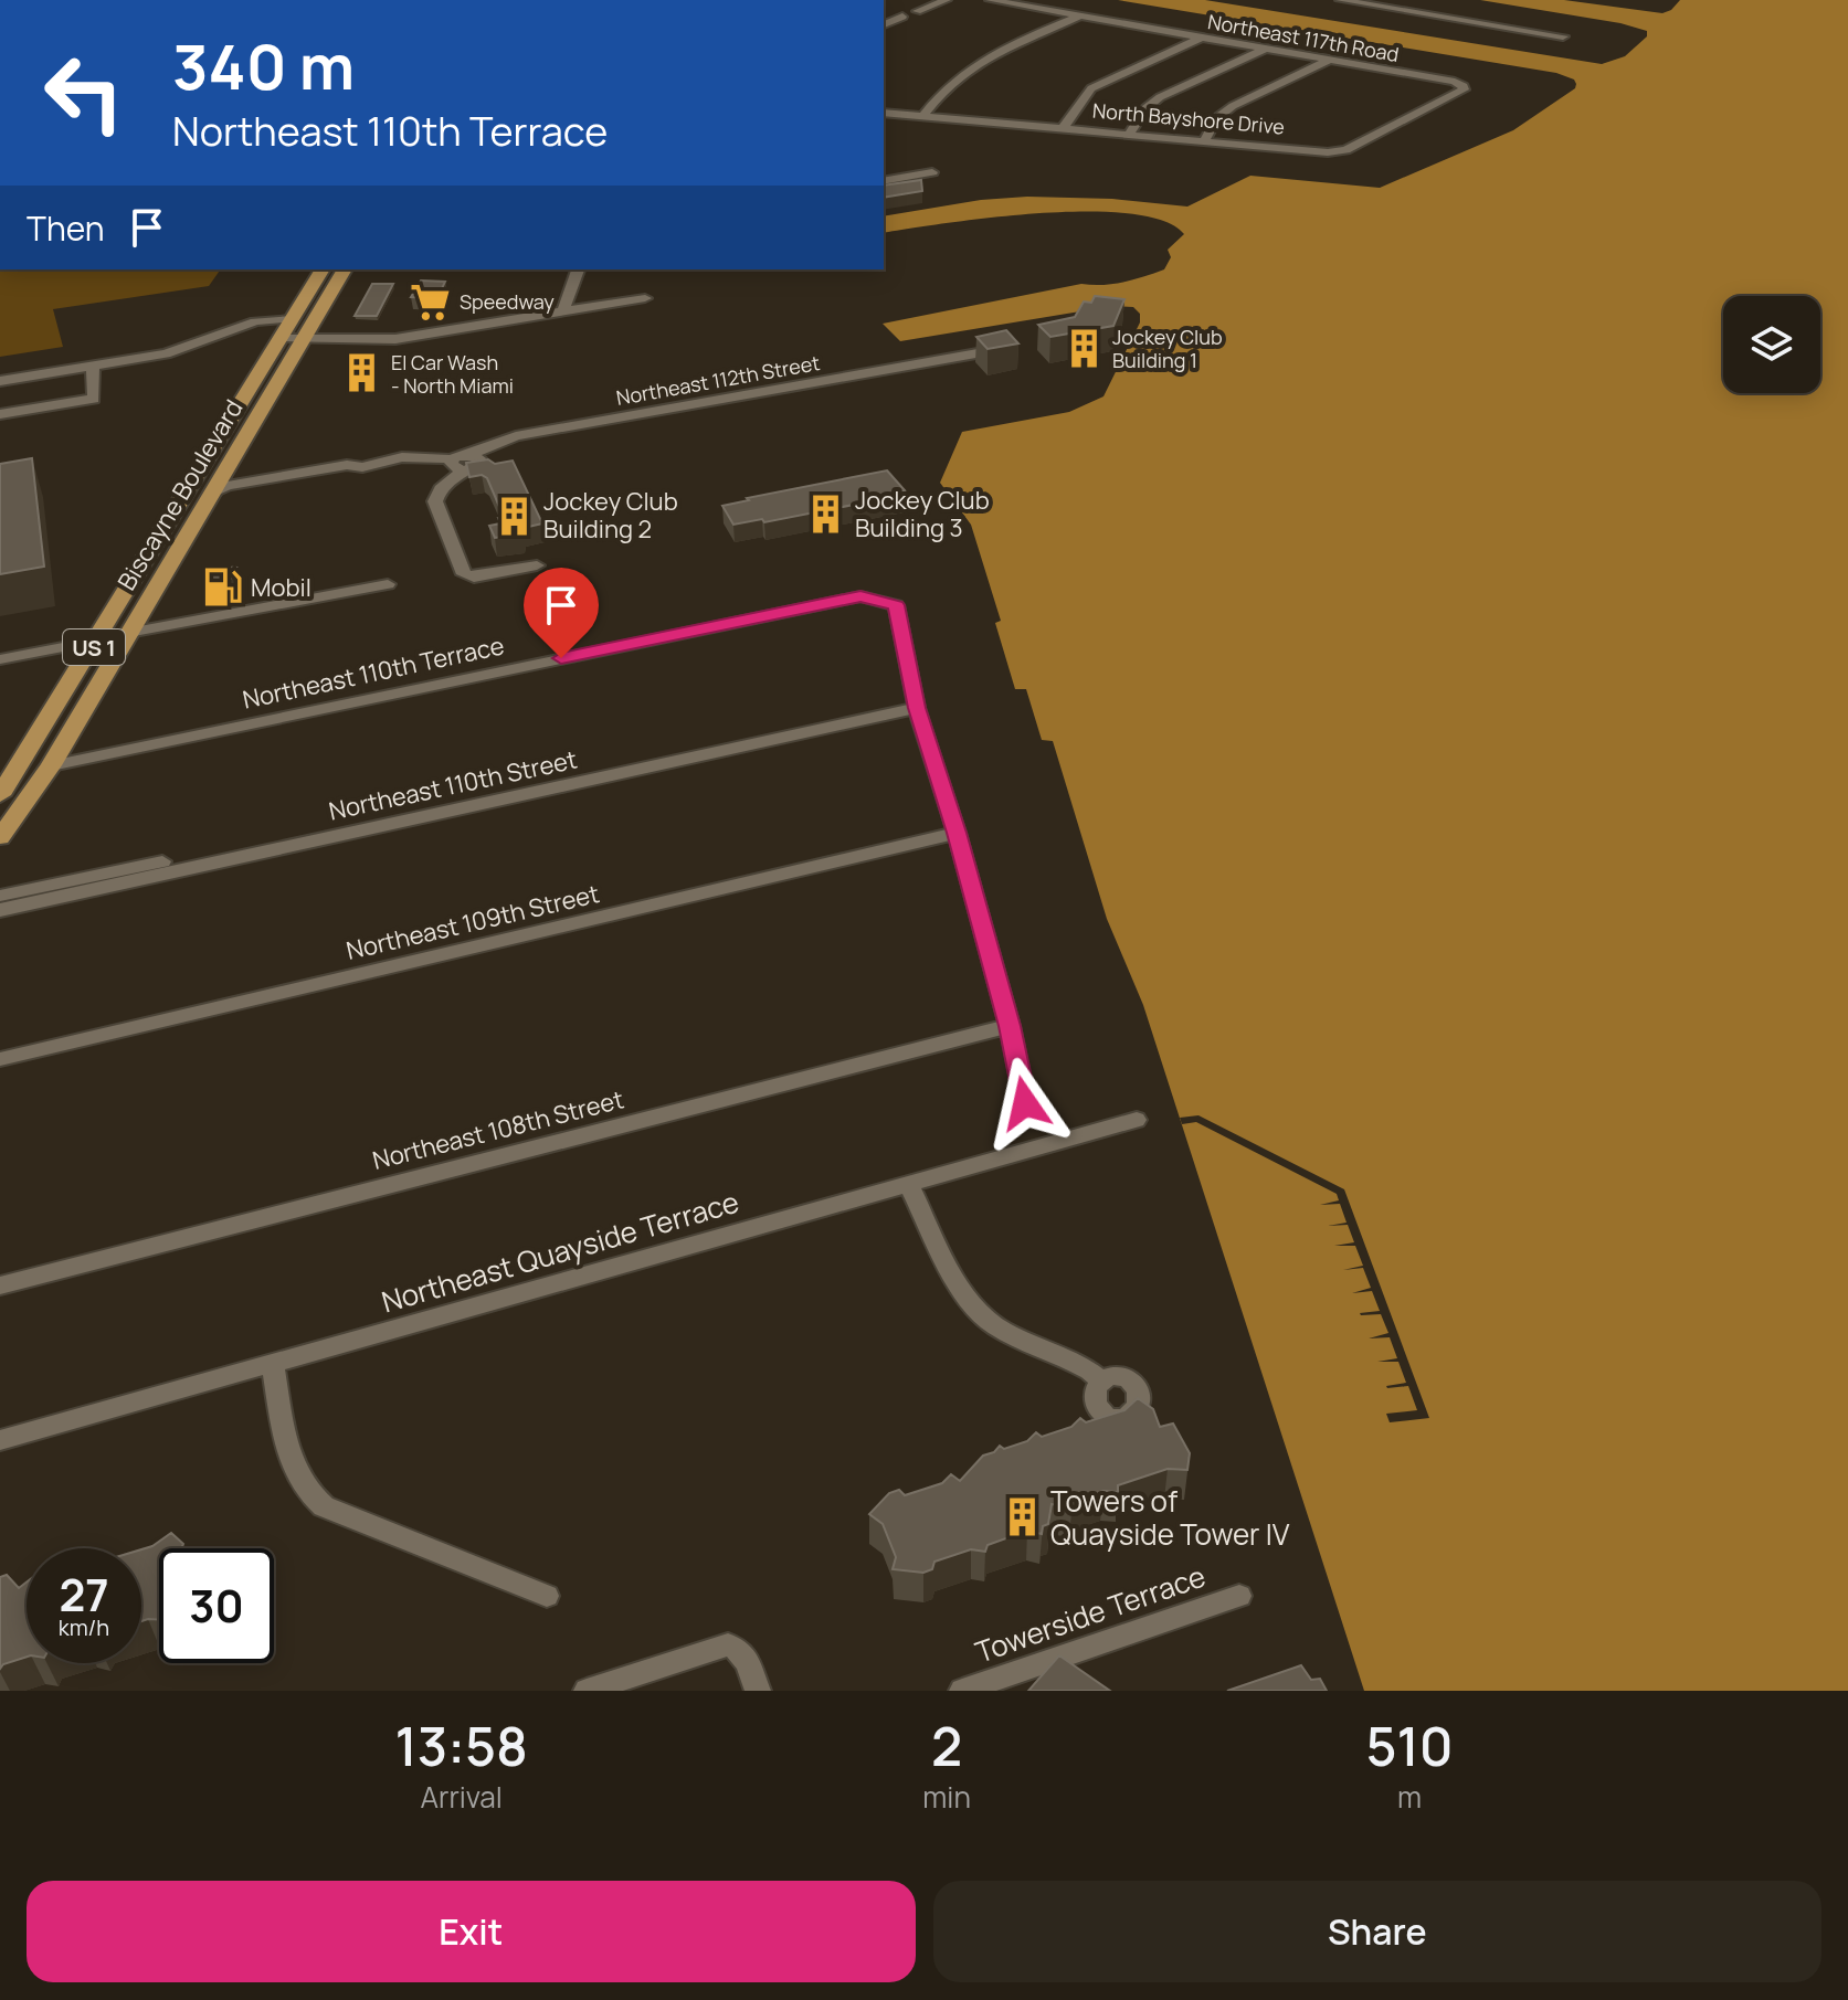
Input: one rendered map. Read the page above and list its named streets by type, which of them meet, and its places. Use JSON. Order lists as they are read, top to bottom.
{
  "streets": {
    "main road": ["Biscayne Boulevard", "US 1"],
    "street": [
      "Northeast 117th Road",
      "North Bayshore Drive",
      "Northeast 112th Street",
      "Northeast 110th Terrace",
      "Northeast 110th Street",
      "Northeast 109th Street",
      "Northeast 108th Street",
      "Northeast Quayside Terrace",
      "Towerside Terrace"
    ]
  },
  "crossings": [
    ["Northeast 117th Road", "North Bayshore Drive"],
    ["Biscayne Boulevard", "Northeast 110th Terrace"],
    ["Northeast 110th Terrace", "Northeast 110th Street"]
  ],
  "places": {
    "supermarket": ["Speedway"],
    "building": [
      "Jockey Club Building 1",
      "El Car Wash - North Miami",
      "Jockey Club Building 3",
      "Jockey Club Building 2",
      "Towers of Quayside Tower IV"
    ],
    "fuel station": ["Mobil"]
  },
  "page": {
    "turn": ["340 m", "Northeast 110th Terrace"],
    "then": "Then",
    "speed": "27 km/h",
    "limit": "30",
    "eta": [
      "13:58",
      "Arrival",
      "2",
      "min",
      "510",
      "m"
    ],
    "buttons": ["Exit", "Share"]
  }
}
